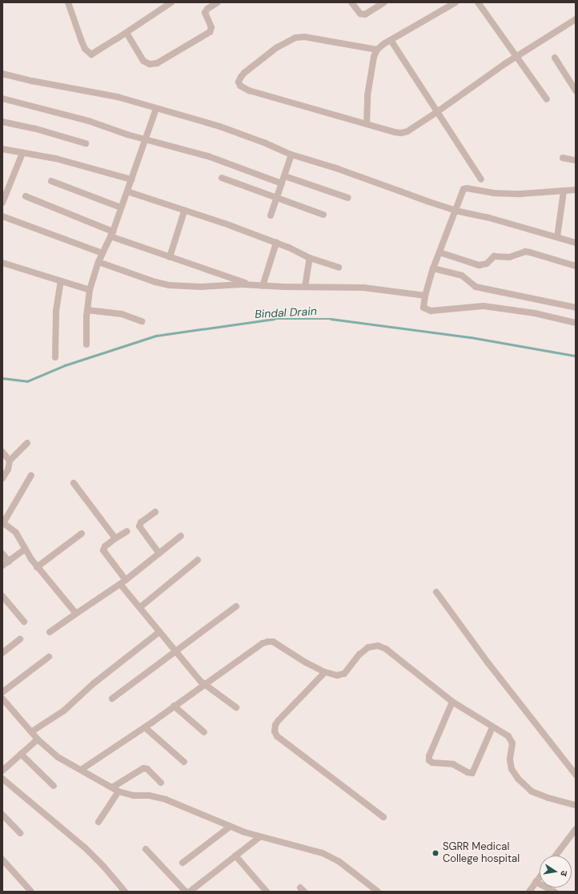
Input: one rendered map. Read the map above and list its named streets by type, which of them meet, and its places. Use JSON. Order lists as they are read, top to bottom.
{
  "water": ["Bindal Drain"],
  "places": ["SGRR Medical College hospital"],
  "north": "right"
}
